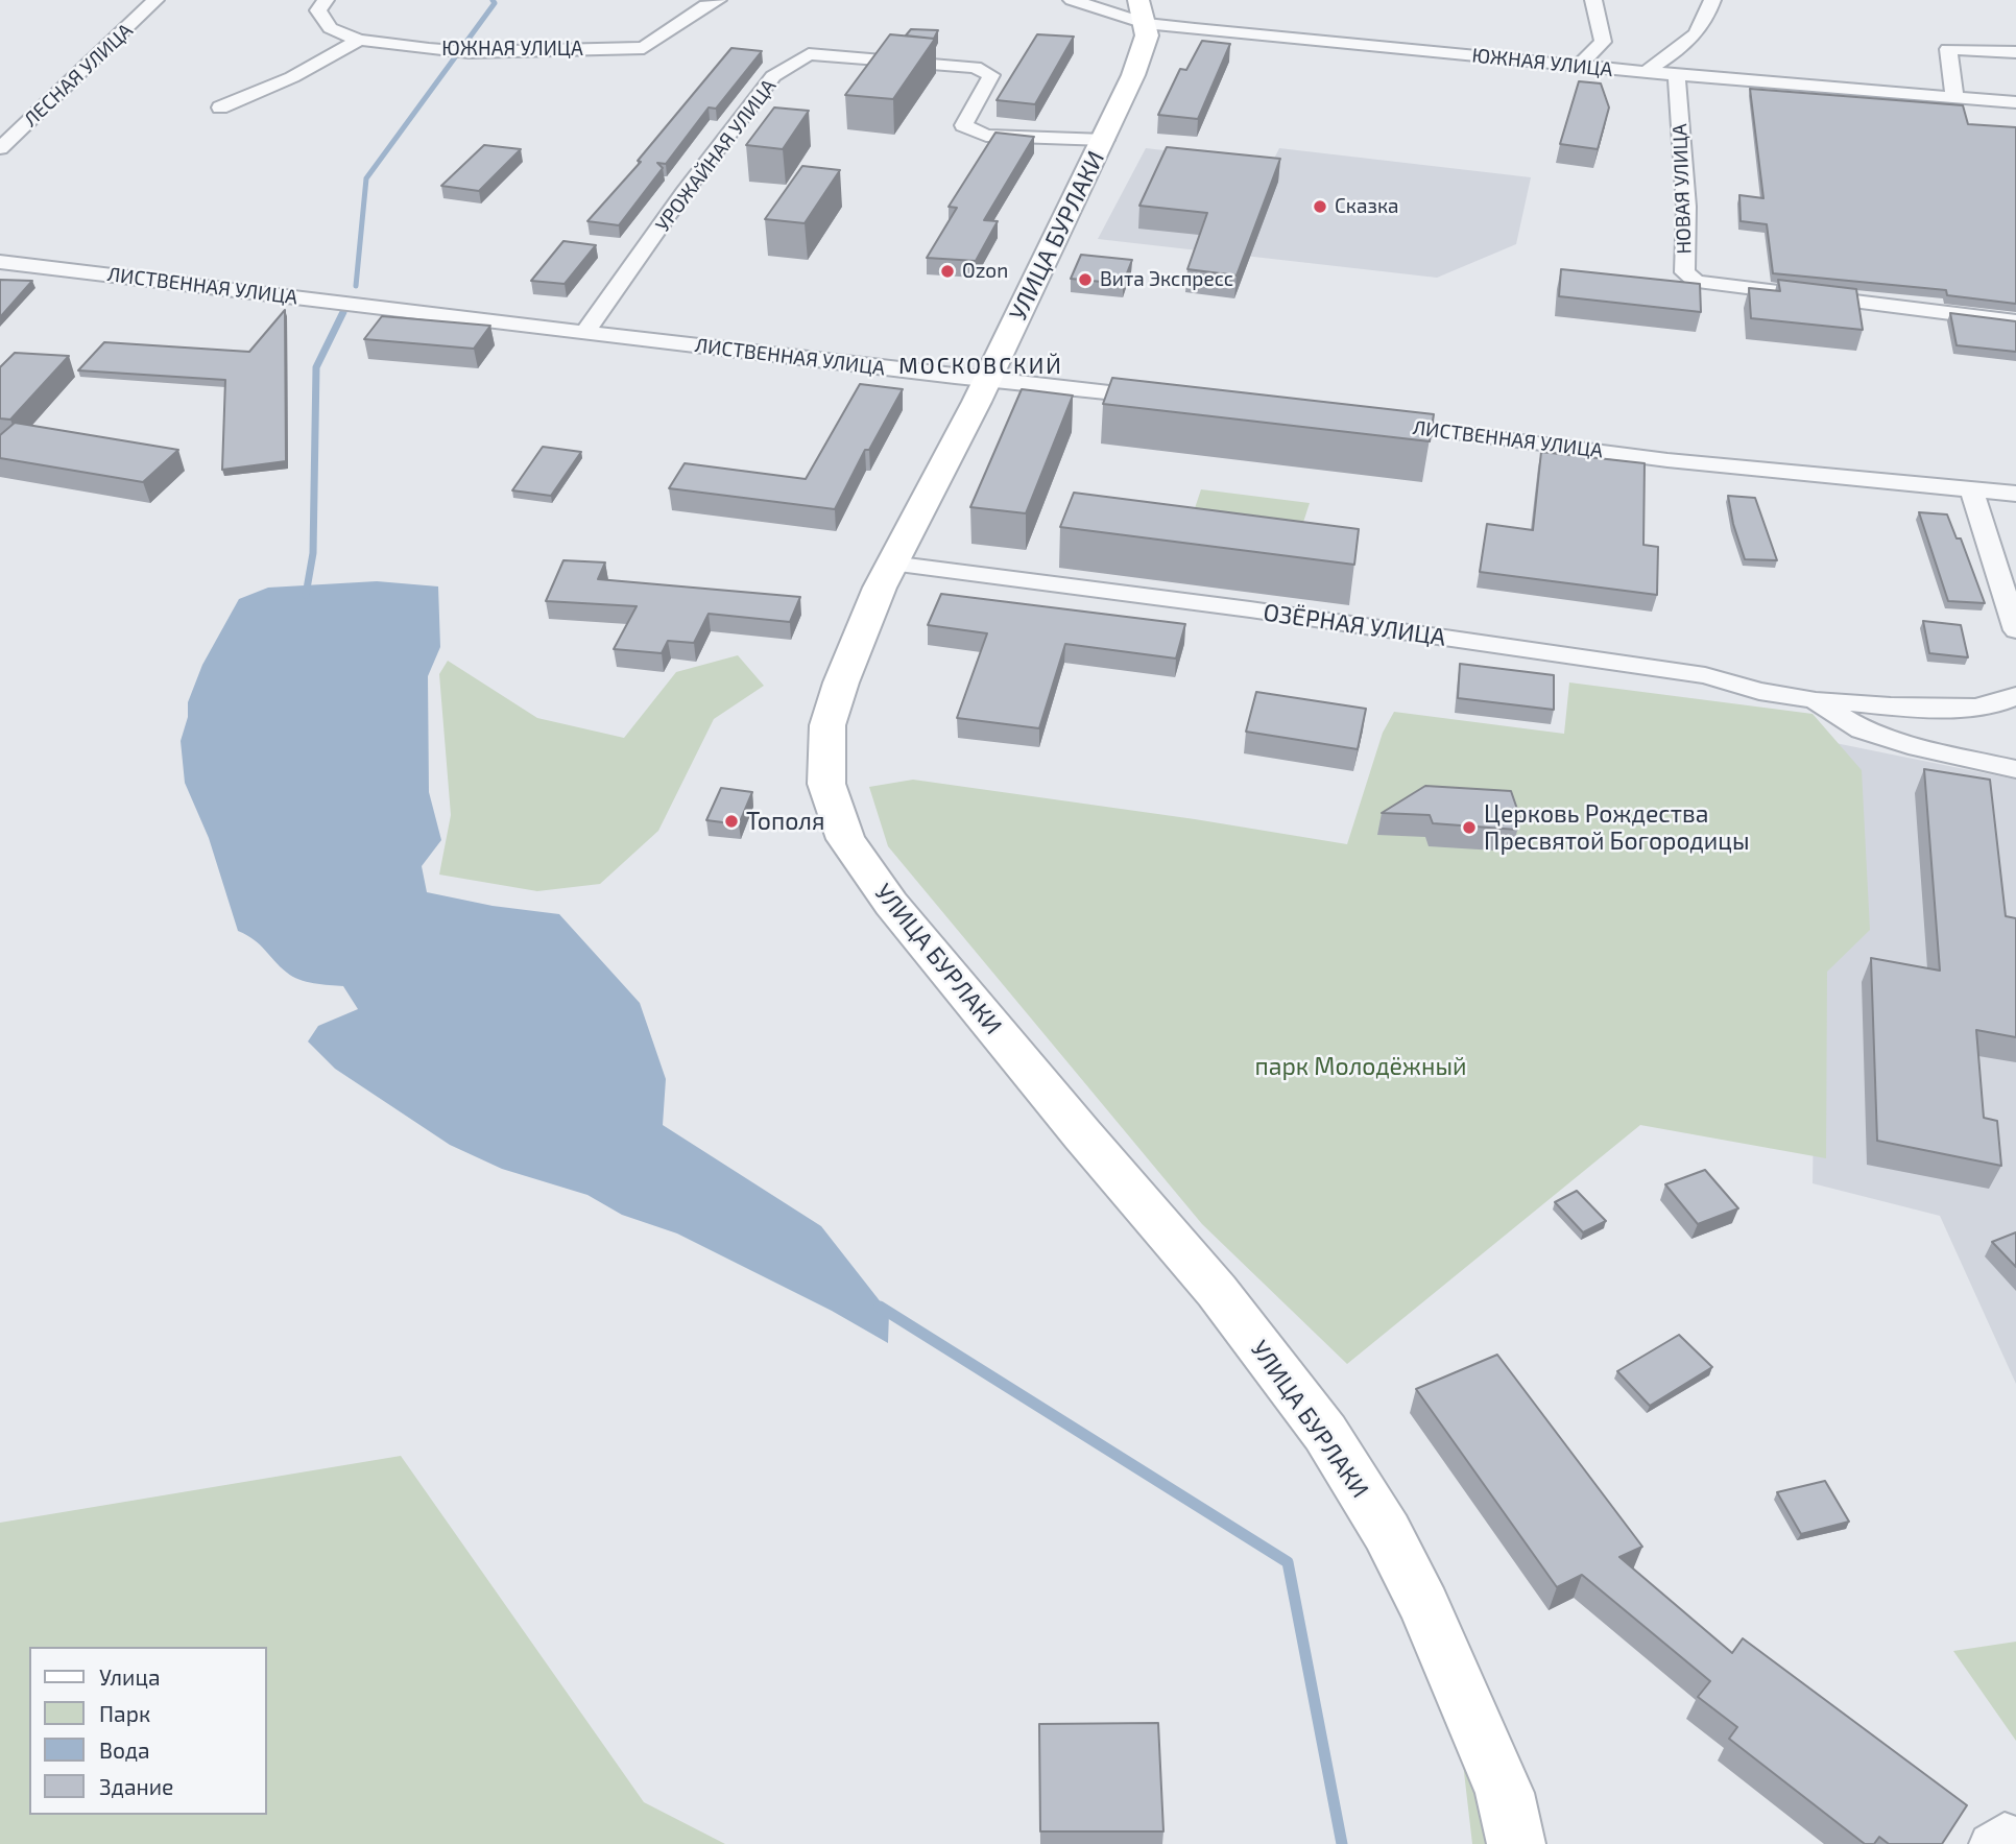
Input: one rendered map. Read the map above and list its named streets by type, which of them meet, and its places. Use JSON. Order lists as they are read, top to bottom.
{
  "streets": {
    "street": [
      "ЮЖНАЯ УЛИЦА",
      "ЛЕСНАЯ УЛИЦА",
      "УРОЖАЙНАЯ УЛИЦА",
      "НОВАЯ УЛИЦА",
      "УЛИЦА БУРЛАКИ",
      "ЛИСТВЕННАЯ УЛИЦА",
      "ОЗЁРНАЯ УЛИЦА"
    ]
  },
  "crossings": [
    ["ЮЖНАЯ УЛИЦА", "НОВАЯ УЛИЦА"],
    ["ЮЖНАЯ УЛИЦА", "УЛИЦА БУРЛАКИ"],
    ["УРОЖАЙНАЯ УЛИЦА", "УЛИЦА БУРЛАКИ"],
    ["УРОЖАЙНАЯ УЛИЦА", "ЛИСТВЕННАЯ УЛИЦА"],
    ["УЛИЦА БУРЛАКИ", "ЛИСТВЕННАЯ УЛИЦА"],
    ["УЛИЦА БУРЛАКИ", "ОЗЁРНАЯ УЛИЦА"]
  ],
  "districts": ["МОСКОВСКИЙ"],
  "parks": ["парк Молодёжный"],
  "places": [
    "Сказка",
    "Ozon",
    "Вита Экспресс",
    "Тополя",
    "Церковь Рождества Пресвятой Богородицы"
  ],
  "legend": [
    "Улица",
    "Парк",
    "Вода",
    "Здание"
  ]
}
